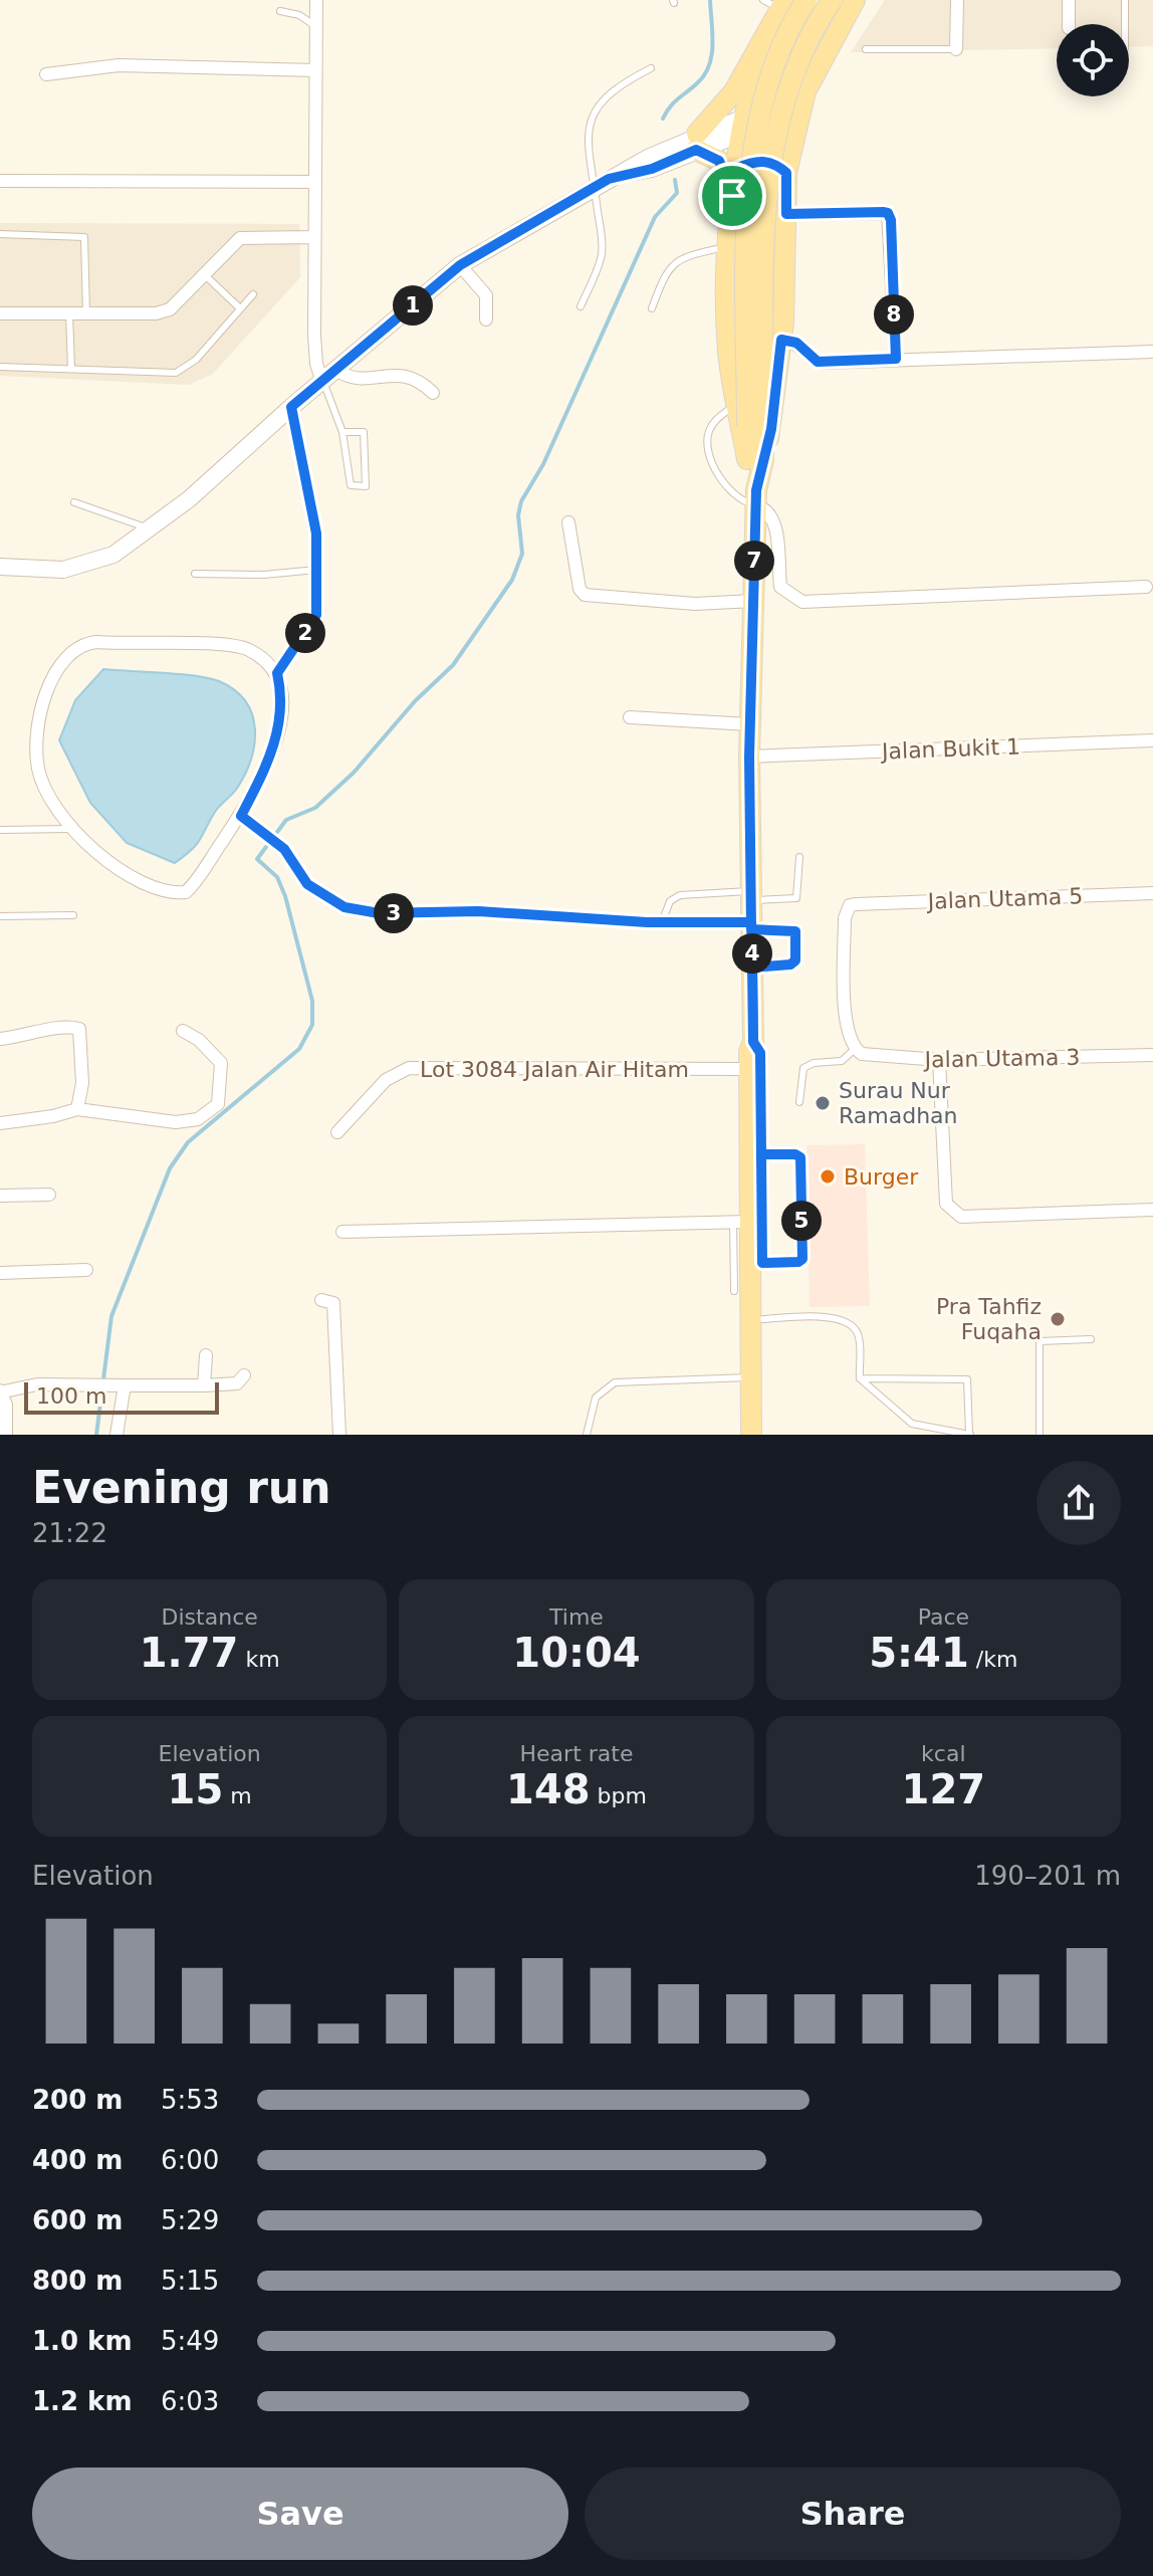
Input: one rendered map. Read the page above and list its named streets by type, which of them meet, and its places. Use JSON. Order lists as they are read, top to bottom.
{
  "streets": {
    "street": [
      "Jalan Bukit 1",
      "Jalan Utama 5",
      "Jalan Utama 3",
      "Lot 3084 Jalan Air Hitam"
    ]
  },
  "crossings": [
    ["Jalan Utama 5", "Jalan Utama 3"]
  ],
  "places": ["Surau Nur Ramadhan", "Burger", "Pra Tahfiz Fuqaha"],
  "scale_bar": "100 m",
  "page": {
    "pins": [
      "1",
      "8",
      "7",
      "2",
      "3",
      "4",
      "5"
    ],
    "scale": "100 m",
    "heading": ["Evening run", "21:22"],
    "stats": [
      ["Distance", "1.77 km"],
      ["Time", "10:04"],
      ["Pace", "5:41 /km"],
      ["Elevation", "15 m"],
      ["Heart rate", "148 bpm"],
      ["kcal", "127"]
    ],
    "chart": ["Elevation", "190–201 m"],
    "list": [
      {
        "name": "200 m",
        "note": "5:53"
      },
      {
        "name": "400 m",
        "note": "6:00"
      },
      {
        "name": "600 m",
        "note": "5:29"
      },
      {
        "name": "800 m",
        "note": "5:15"
      },
      {
        "name": "1.0 km",
        "note": "5:49"
      },
      {
        "name": "1.2 km",
        "note": "6:03"
      }
    ],
    "buttons": ["Save", "Share"]
  }
}
